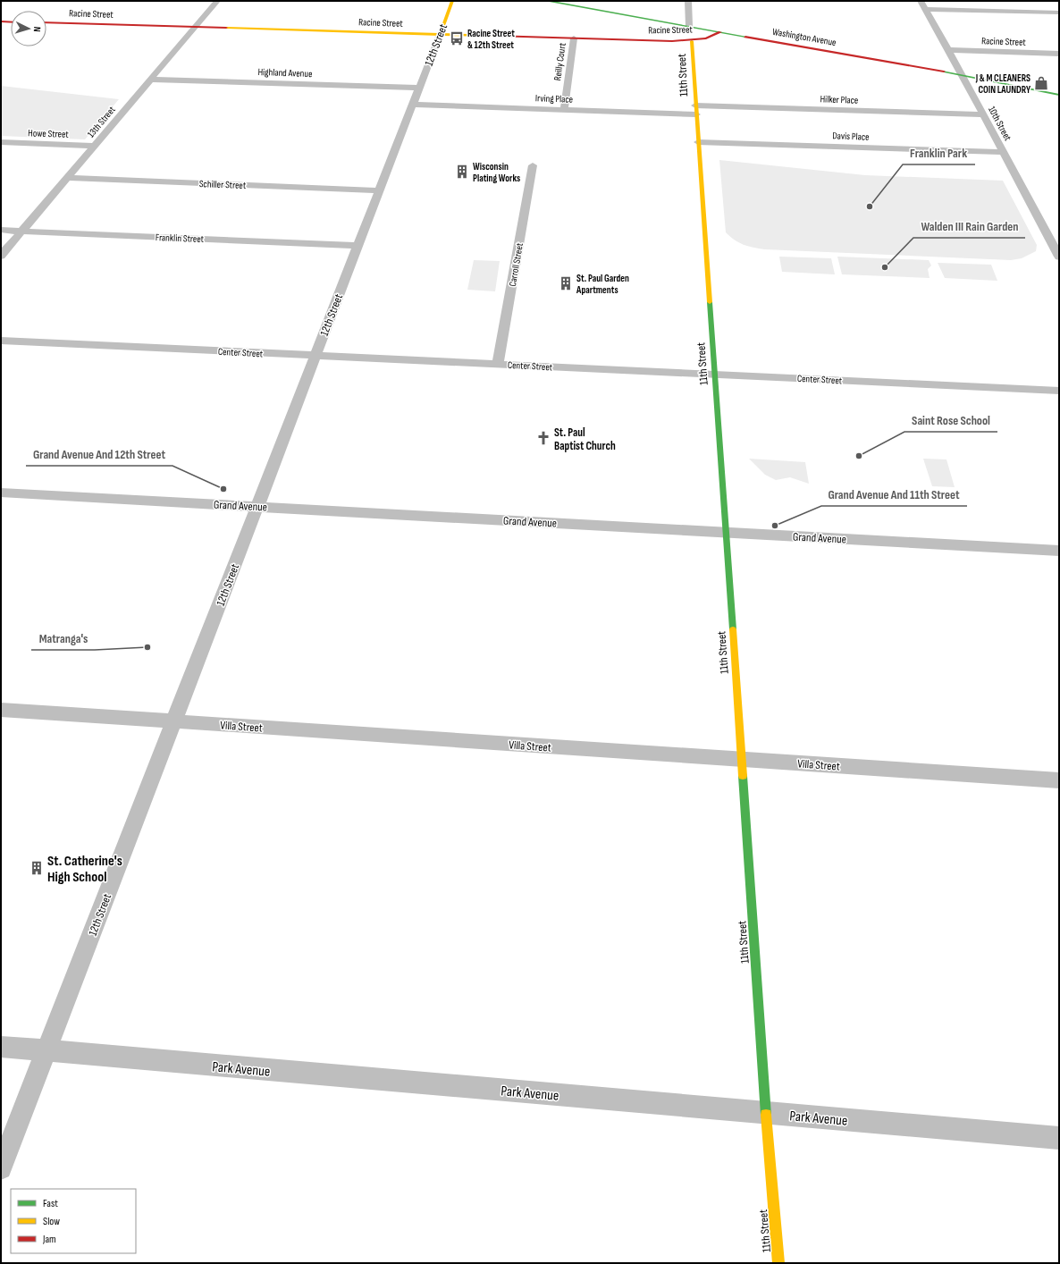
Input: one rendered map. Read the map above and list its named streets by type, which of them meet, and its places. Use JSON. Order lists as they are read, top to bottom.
{
  "streets": {
    "main road": [
      "Racine Street",
      "Washington Avenue",
      "12th Street",
      "11th Street"
    ],
    "street": [
      "Reilly Court",
      "Highland Avenue",
      "Irving Place",
      "Hilker Place",
      "13th Street",
      "10th Street",
      "Howe Street",
      "Davis Place",
      "Schiller Street",
      "Franklin Street",
      "Carroll Street",
      "Center Street",
      "Grand Avenue",
      "Villa Street",
      "Park Avenue"
    ]
  },
  "crossings": [
    ["Racine Street", "Washington Avenue"],
    ["Racine Street", "12th Street"],
    ["Racine Street", "Reilly Court"],
    ["Racine Street", "11th Street"],
    ["Racine Street", "13th Street"],
    ["Racine Street", "10th Street"],
    ["Washington Avenue", "10th Street"],
    ["12th Street", "Highland Avenue"],
    ["12th Street", "Irving Place"],
    ["12th Street", "Schiller Street"],
    ["12th Street", "Franklin Street"],
    ["12th Street", "Center Street"],
    ["12th Street", "Grand Avenue"],
    ["12th Street", "Villa Street"],
    ["12th Street", "Park Avenue"],
    ["Reilly Court", "Irving Place"],
    ["Highland Avenue", "13th Street"],
    ["11th Street", "Irving Place"],
    ["11th Street", "Hilker Place"],
    ["11th Street", "Davis Place"],
    ["11th Street", "Center Street"],
    ["11th Street", "Grand Avenue"],
    ["11th Street", "Villa Street"],
    ["11th Street", "Park Avenue"],
    ["Irving Place", "Hilker Place"],
    ["Hilker Place", "10th Street"],
    ["13th Street", "Howe Street"],
    ["13th Street", "Schiller Street"],
    ["13th Street", "Franklin Street"],
    ["10th Street", "Davis Place"],
    ["Carroll Street", "Center Street"]
  ],
  "places": {
    "bus stop": ["Racine Street & 12th Street"],
    "shop": ["J & M CLEANERS COIN LAUNDRY"],
    "building": ["Wisconsin Plating Works", "St. Paul Garden Apartments", "St. Catherine's High School"],
    "other": [
      "Franklin Park",
      "Walden III Rain Garden",
      "Saint Rose School",
      "Grand Avenue And 12th Street",
      "Grand Avenue And 11th Street",
      "Matranga's"
    ],
    "church": ["St. Paul Baptist Church"]
  },
  "legend": ["Fast", "Slow", "Jam"],
  "north": "right"
}
